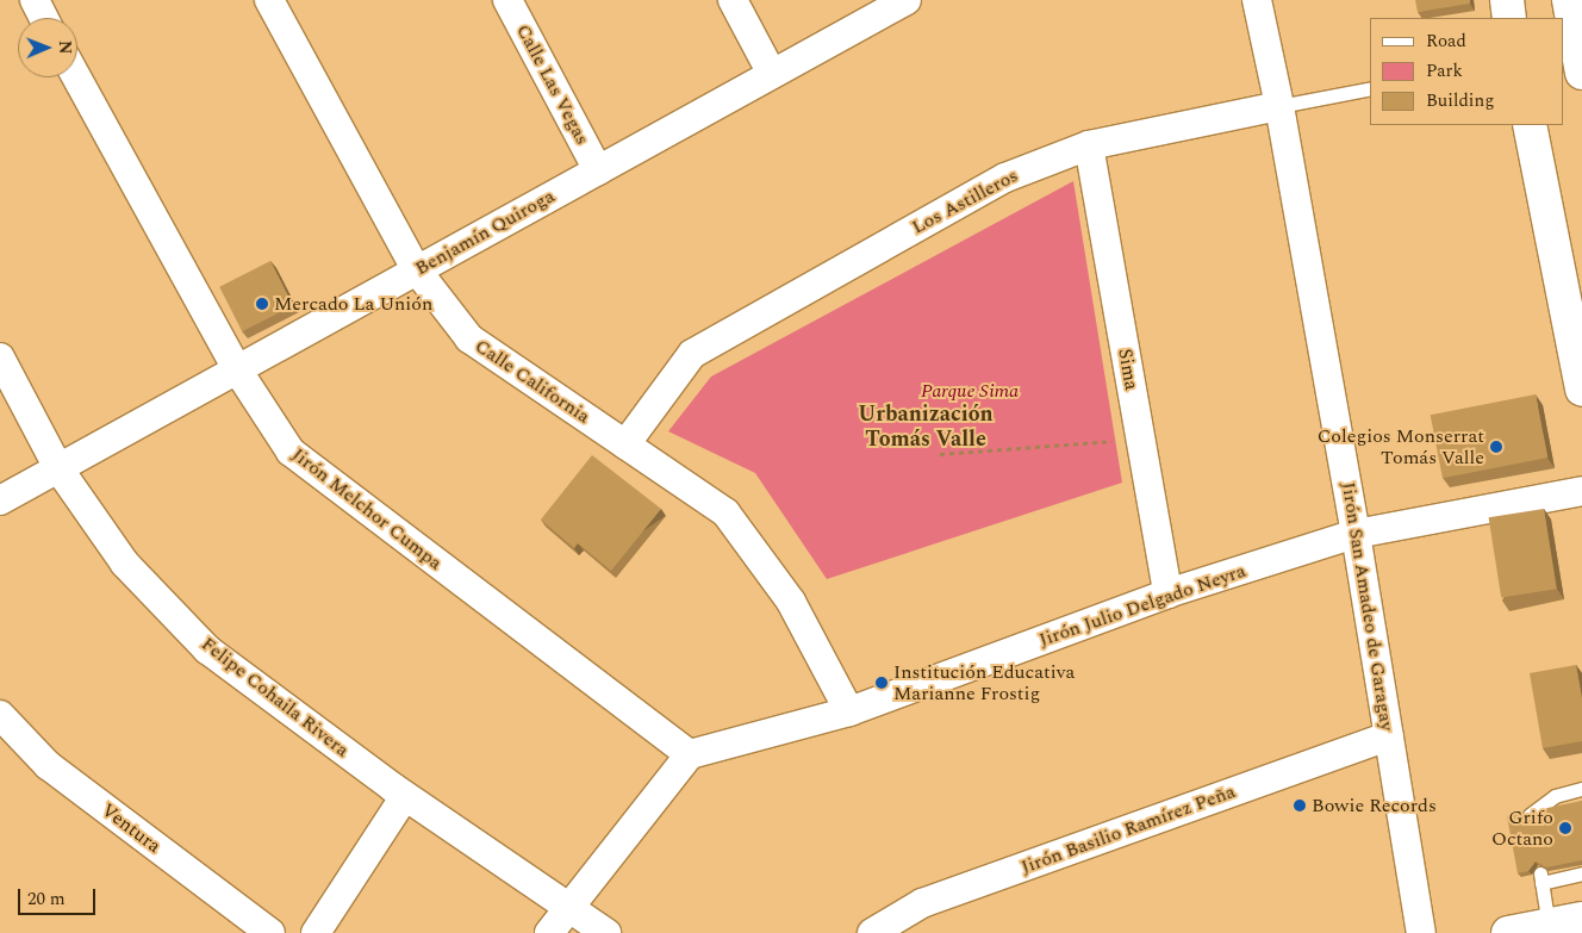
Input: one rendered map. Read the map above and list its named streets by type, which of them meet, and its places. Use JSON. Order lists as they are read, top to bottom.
{
  "streets": {
    "street": [
      "Calle Las Vegas",
      "Los Astilleros",
      "Benjamín Quiroga",
      "Sima",
      "Calle California",
      "Jirón Melchor Cumpa",
      "Jirón Julio Delgado Neyra",
      "Jirón San Amadeo de Garagay",
      "Felipe Cohaila Rivera",
      "Ventura",
      "Jirón Basilio Ramírez Peña"
    ]
  },
  "crossings": [
    ["Calle Las Vegas", "Benjamín Quiroga"],
    ["Los Astilleros", "Sima"],
    ["Los Astilleros", "Calle California"],
    ["Los Astilleros", "Jirón San Amadeo de Garagay"],
    ["Benjamín Quiroga", "Calle California"],
    ["Benjamín Quiroga", "Jirón Melchor Cumpa"],
    ["Benjamín Quiroga", "Felipe Cohaila Rivera"],
    ["Sima", "Jirón Julio Delgado Neyra"],
    ["Calle California", "Jirón Julio Delgado Neyra"],
    ["Jirón Melchor Cumpa", "Jirón Julio Delgado Neyra"],
    ["Jirón Julio Delgado Neyra", "Jirón San Amadeo de Garagay"],
    ["Jirón San Amadeo de Garagay", "Jirón Basilio Ramírez Peña"]
  ],
  "districts": ["Urbanización Tomás Valle"],
  "parks": ["Parque Sima"],
  "places": [
    "Mercado La Unión",
    "Colegios Monserrat Tomás Valle",
    "Institución Educativa Marianne Frostig",
    "Bowie Records",
    "Grifo Octano"
  ],
  "legend": ["Road", "Park", "Building"],
  "scale_bar": "20 m",
  "north": "right"
}
